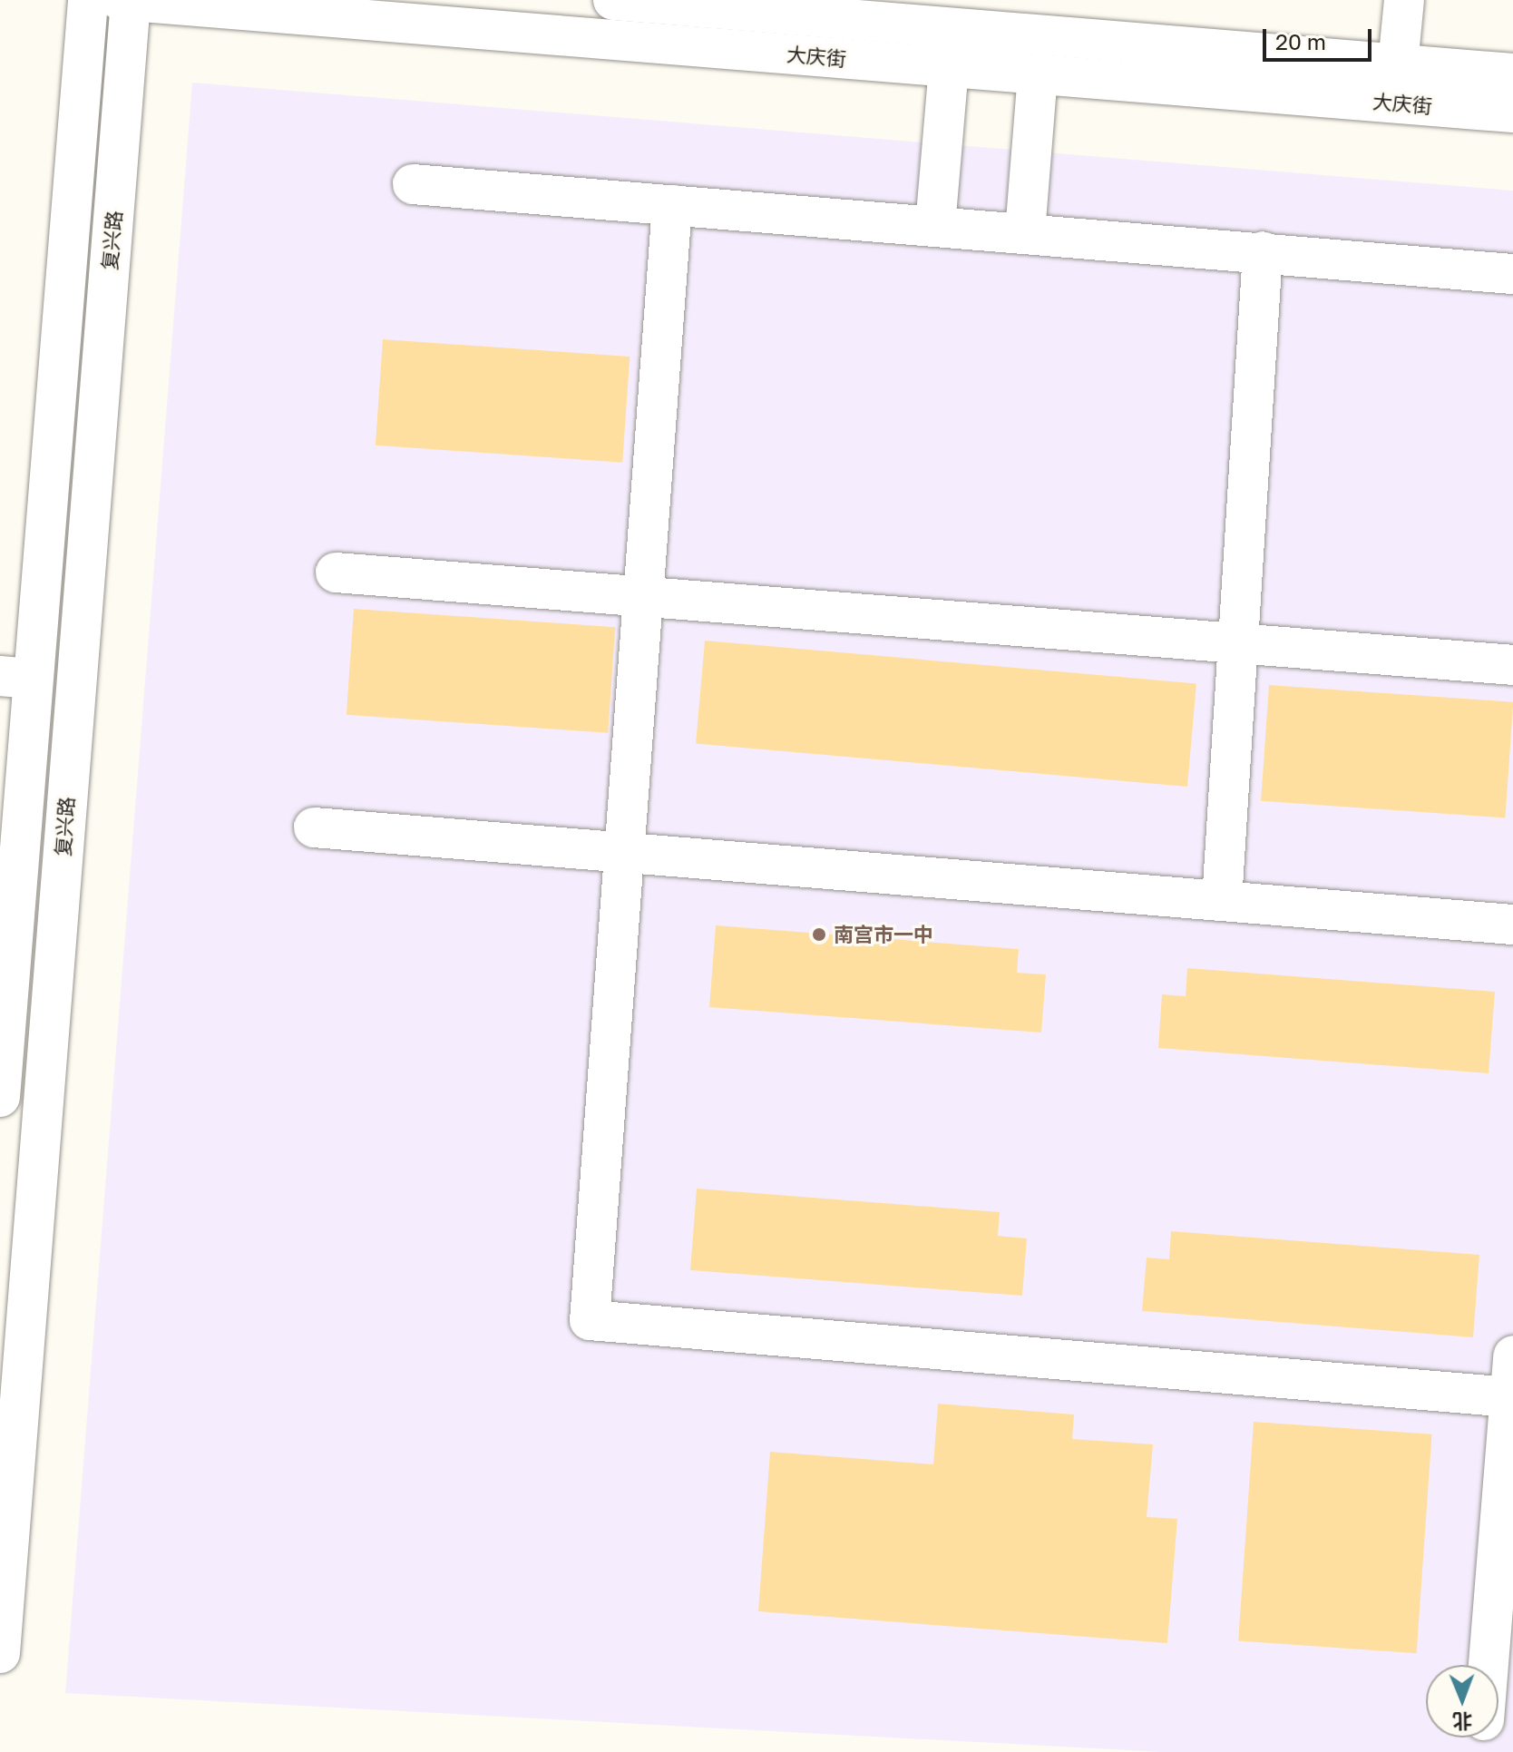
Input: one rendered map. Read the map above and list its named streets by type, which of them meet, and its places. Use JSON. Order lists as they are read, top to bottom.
{
  "streets": {
    "street": ["大庆街", "复兴路"]
  },
  "crossings": [
    ["大庆街", "复兴路"]
  ],
  "places": ["南宫市一中"],
  "scale_bar": "20 m",
  "north": "bottom"
}
